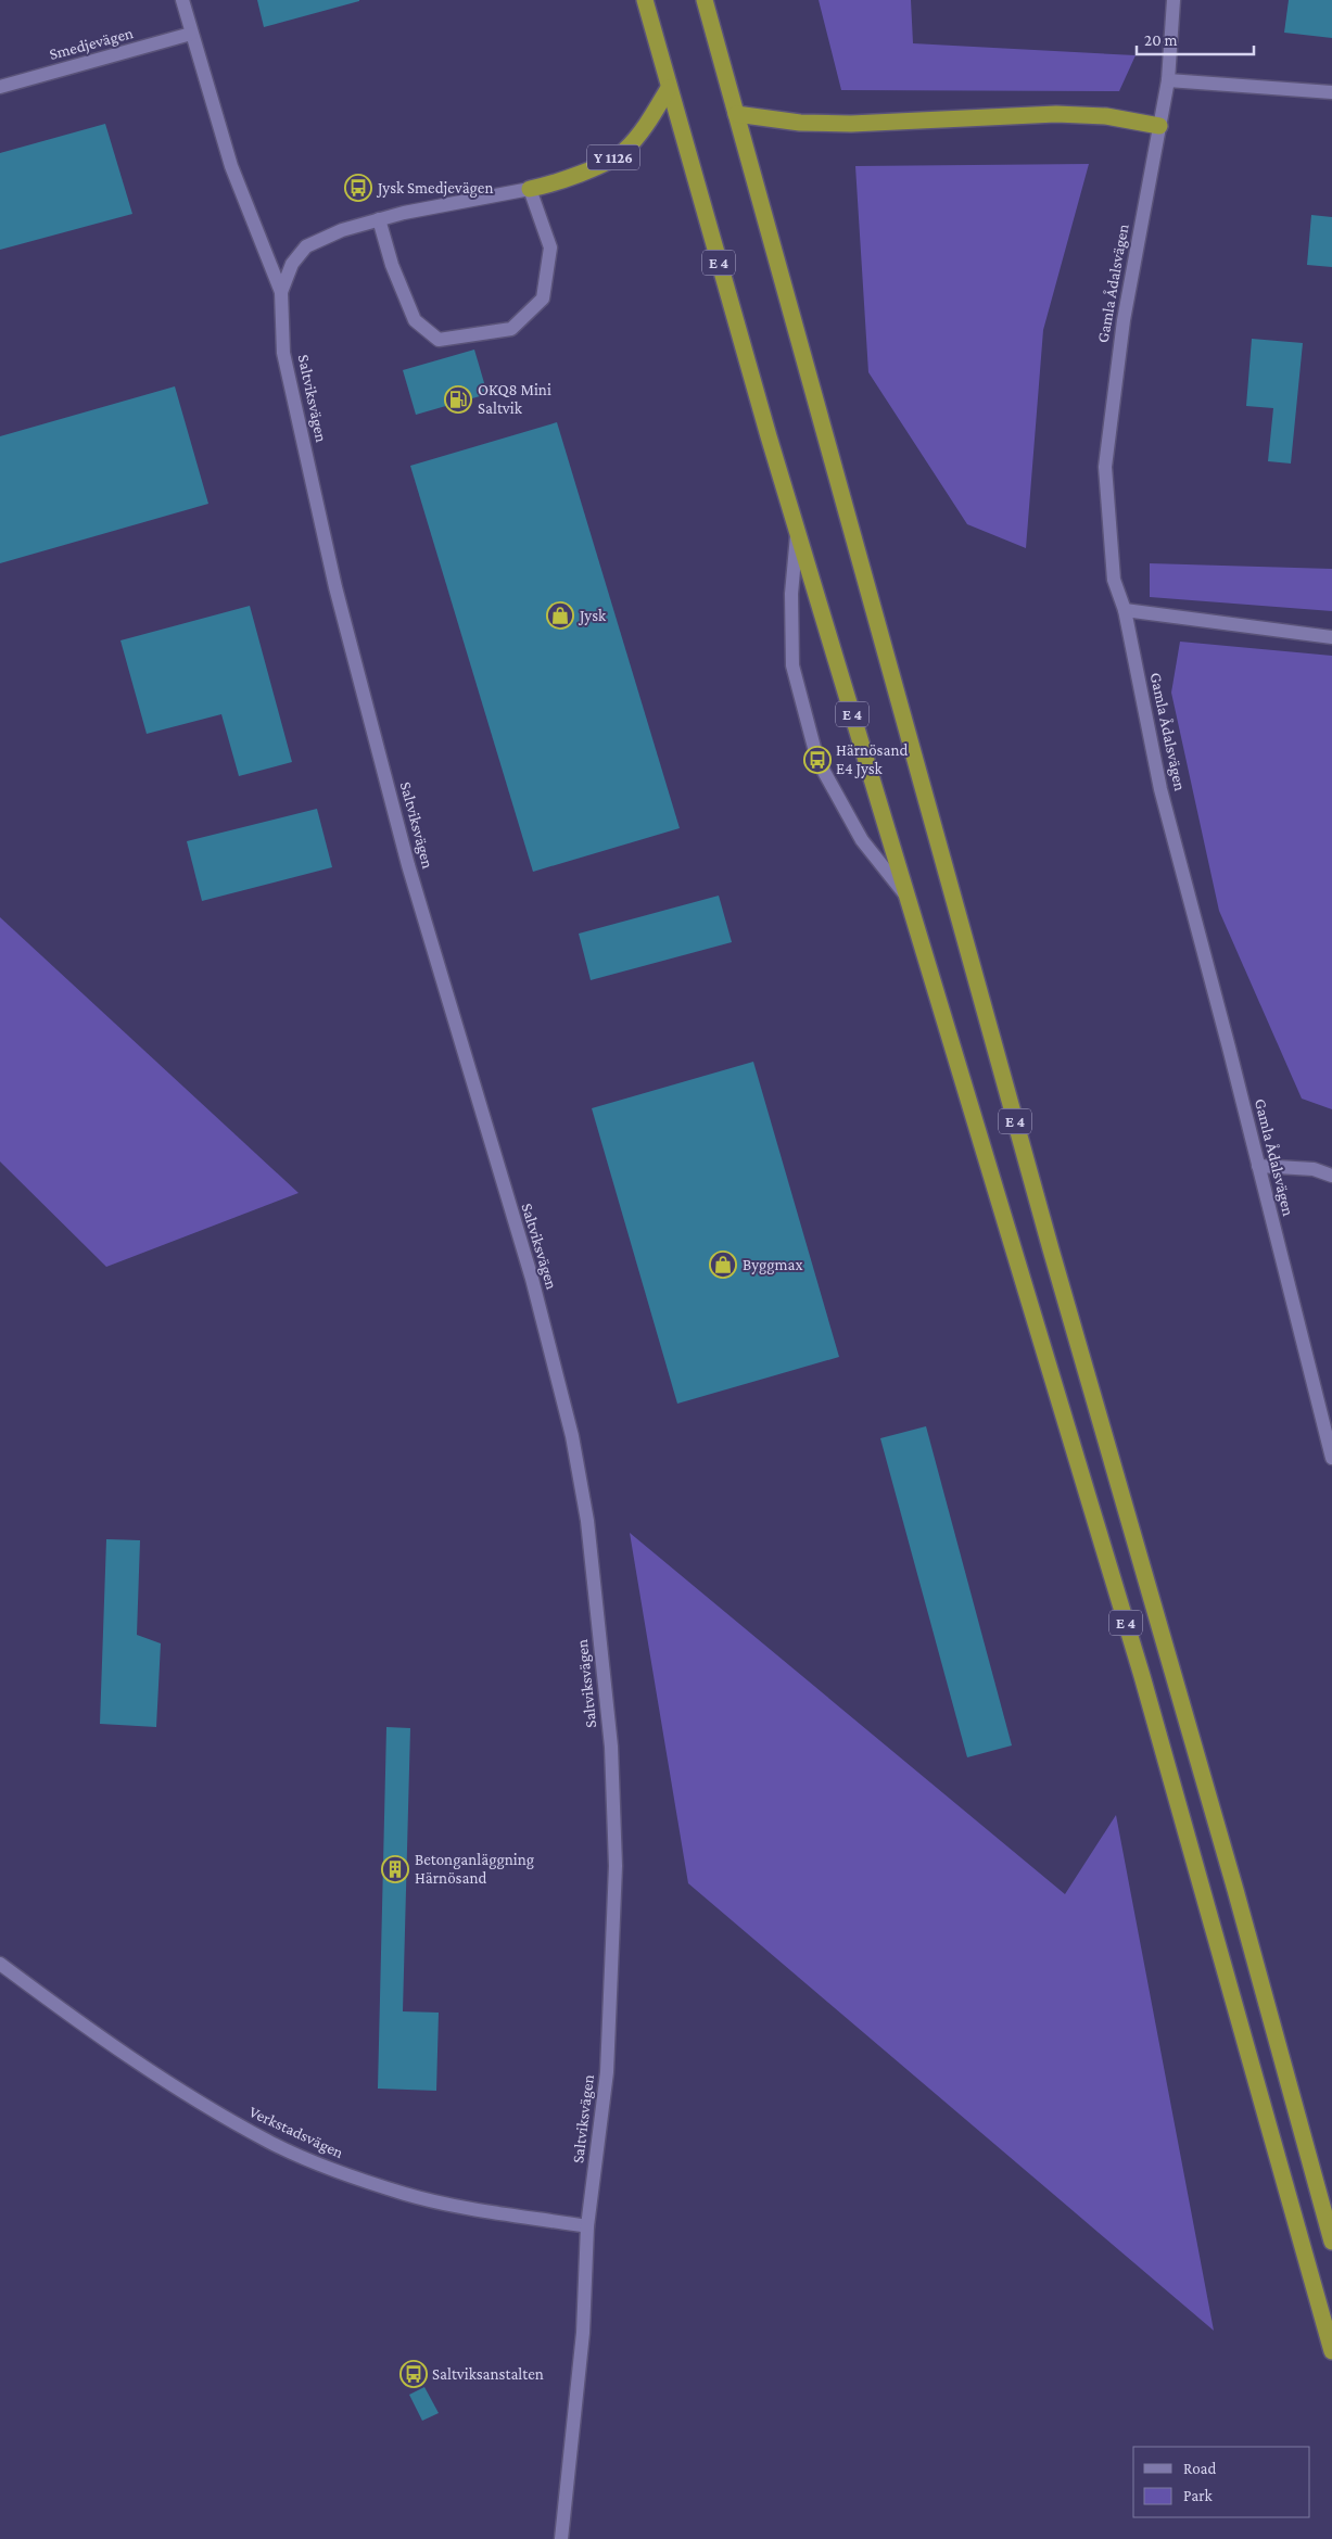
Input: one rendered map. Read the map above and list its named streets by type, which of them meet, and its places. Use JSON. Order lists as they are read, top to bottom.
{
  "streets": {
    "highway": ["Y 1126", "E 4"],
    "street": [
      "Smedjevägen",
      "Gamla Ådalsvägen",
      "Saltviksvägen",
      "Verkstadsvägen"
    ]
  },
  "crossings": [
    ["Smedjevägen", "Saltviksvägen"],
    ["Y 1126", "E 4"],
    ["Y 1126", "Saltviksvägen"],
    ["Saltviksvägen", "Verkstadsvägen"]
  ],
  "places": {
    "bus stop": ["Jysk Smedjevägen", "Härnösand E4 Jysk", "Saltviksanstalten"],
    "fuel station": ["OKQ8 Mini Saltvik"],
    "shop": ["Jysk", "Byggmax"],
    "building": ["Betonganläggning Härnösand"]
  },
  "legend": ["Road", "Park"],
  "scale_bar": "20 m"
}
